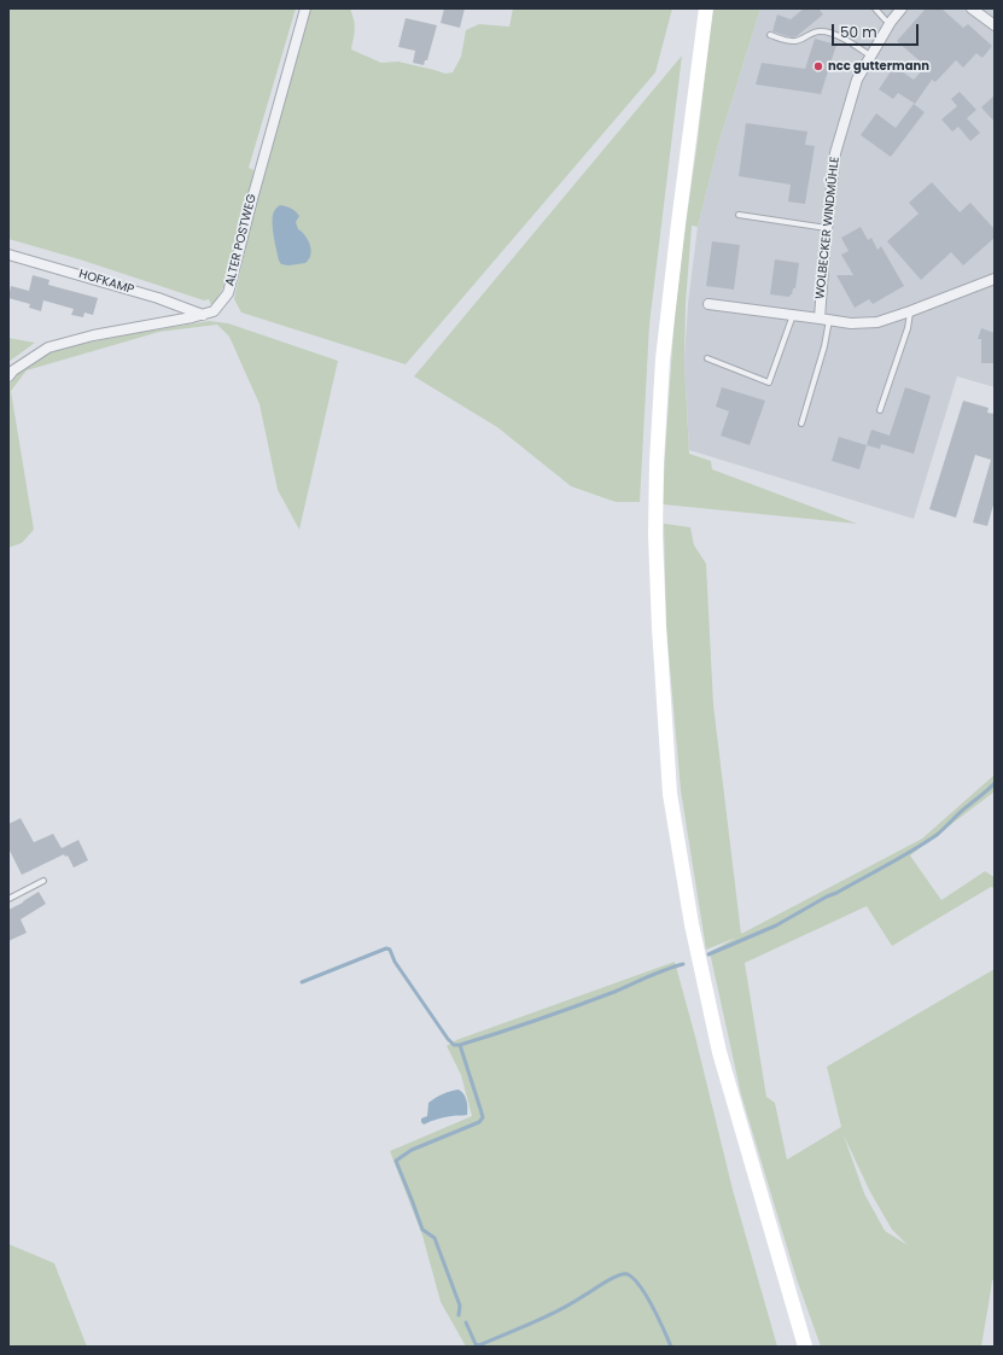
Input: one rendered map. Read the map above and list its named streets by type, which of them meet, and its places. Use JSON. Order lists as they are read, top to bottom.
{
  "streets": {
    "street": ["WOLBECKER WINDMÜHLE", "ALTER POSTWEG", "HOFKAMP"]
  },
  "crossings": [
    ["ALTER POSTWEG", "HOFKAMP"]
  ],
  "places": ["ncc guttermann"],
  "scale_bar": "50 m"
}
